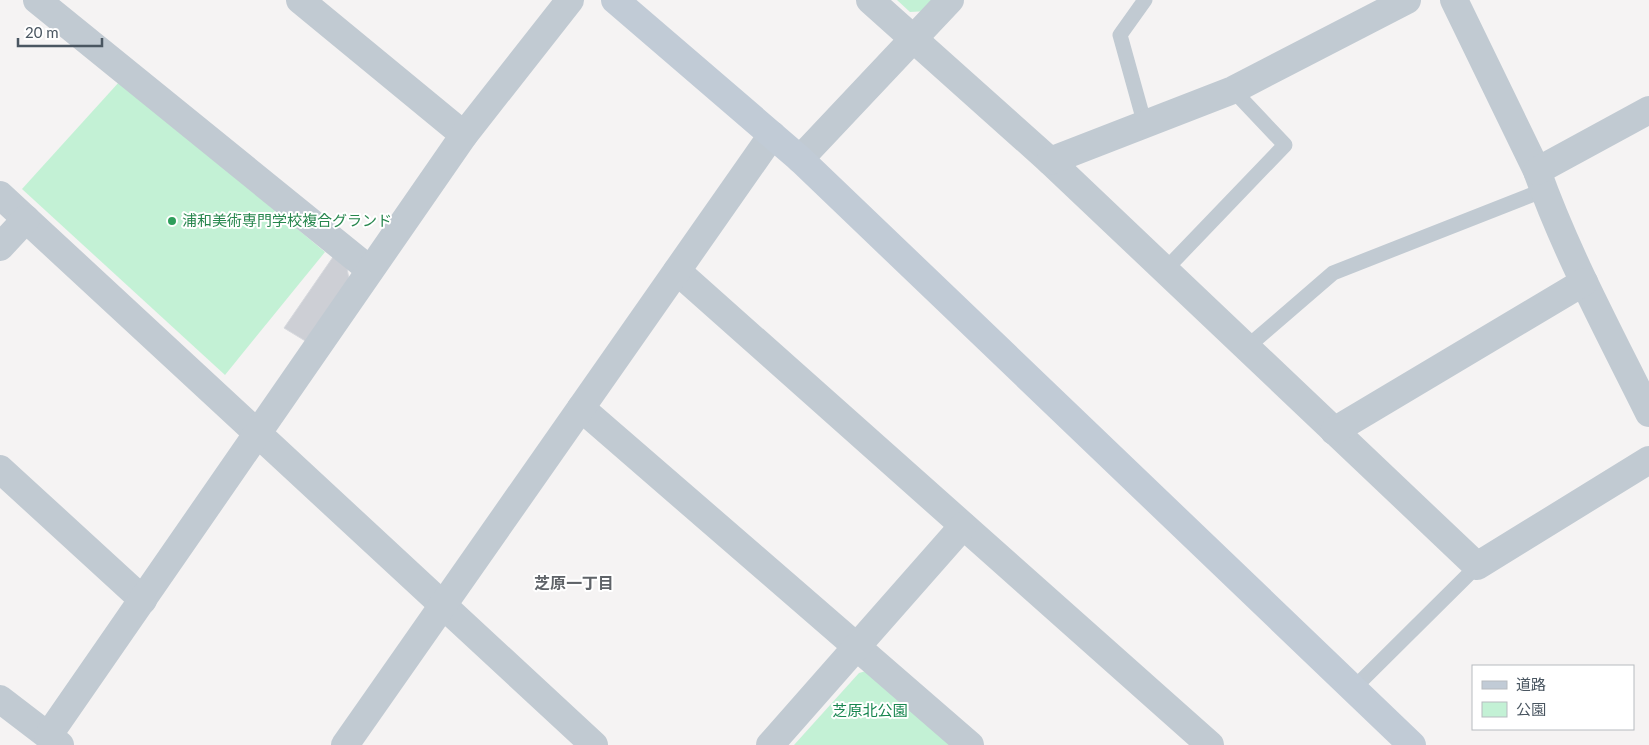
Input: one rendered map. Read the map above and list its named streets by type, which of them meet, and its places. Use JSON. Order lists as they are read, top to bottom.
{
  "districts": ["芝原一丁目"],
  "parks": ["芝原北公園"],
  "places": ["浦和美術専門学校複合グランド"],
  "legend": ["道路", "公園"],
  "scale_bar": "20 m"
}
